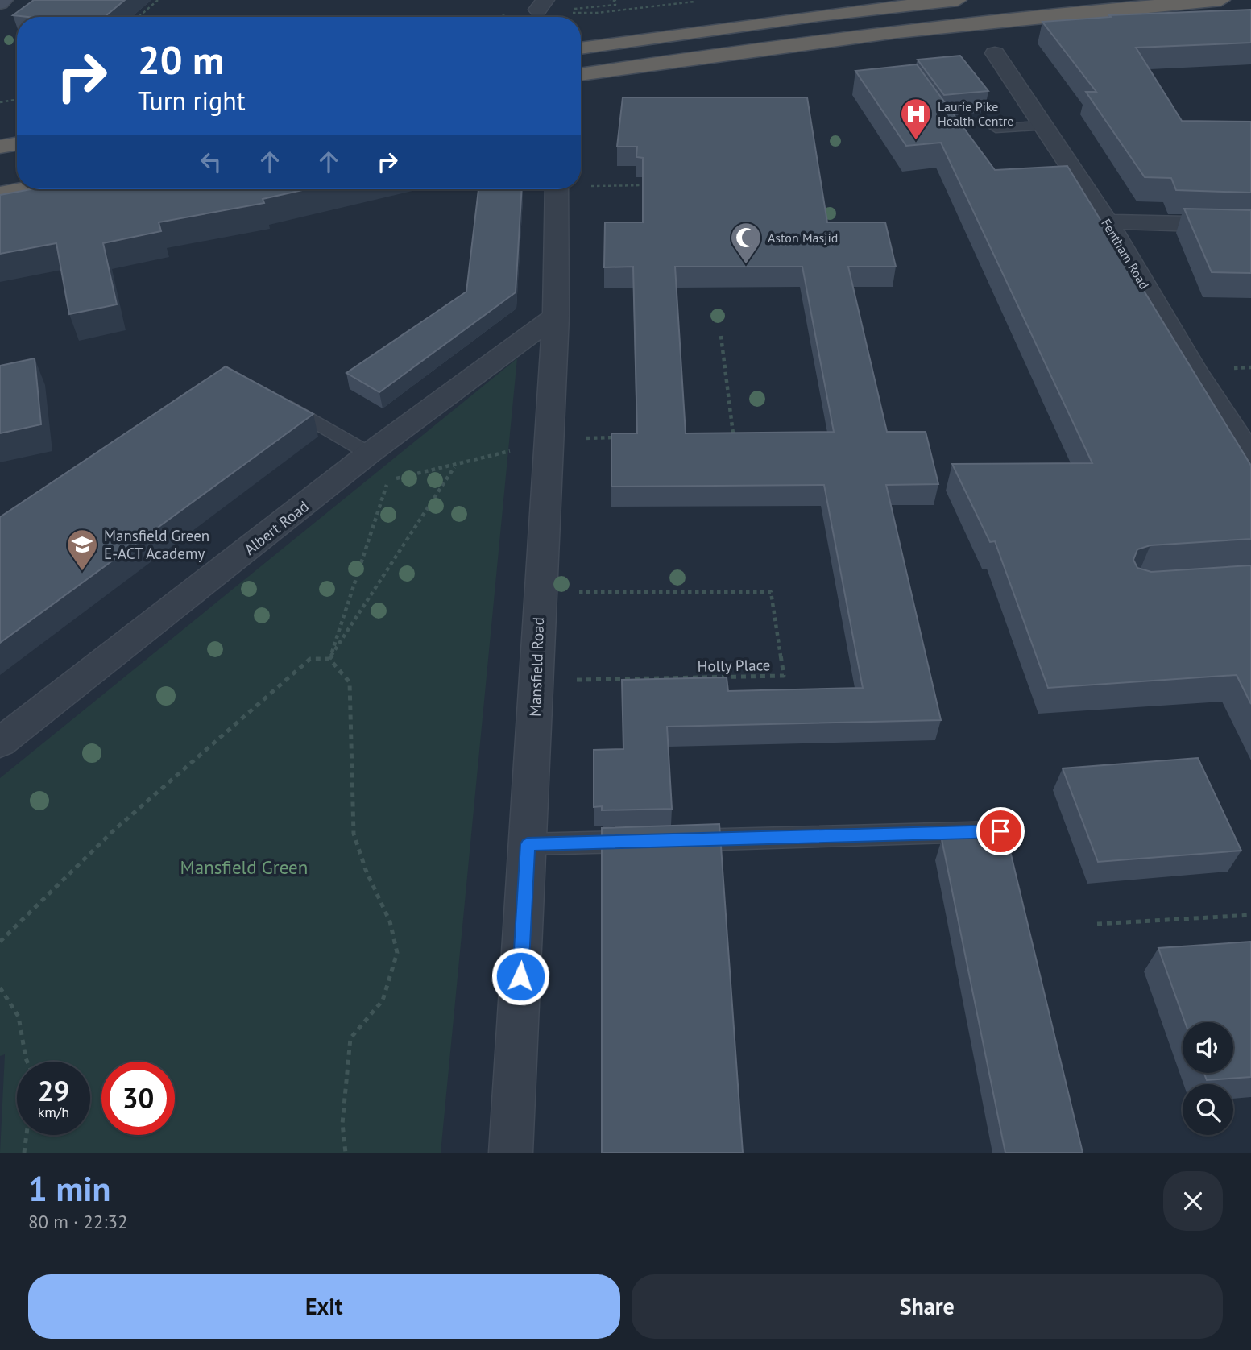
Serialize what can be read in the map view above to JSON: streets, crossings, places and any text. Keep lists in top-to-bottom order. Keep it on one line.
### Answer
{"streets":{"street":["Fentham Road","Albert Road","Mansfield Road"],"path":["Holly Place"]},"crossings":[["Albert Road","Mansfield Road"],["Holly Place","Mansfield Road"]],"parks":["Mansfield Green"],"places":{"hospital":["Laurie Pike Health Centre"],"mosque":["Aston Masjid"],"school or university":["Mansfield Green E-ACT Academy"]},"page":{"turn":["20 m","Turn right"],"speed":"29 km/h","limit":"30","heading":["1 min","80 m · 22:32"],"buttons":["Exit","Share"]}}
